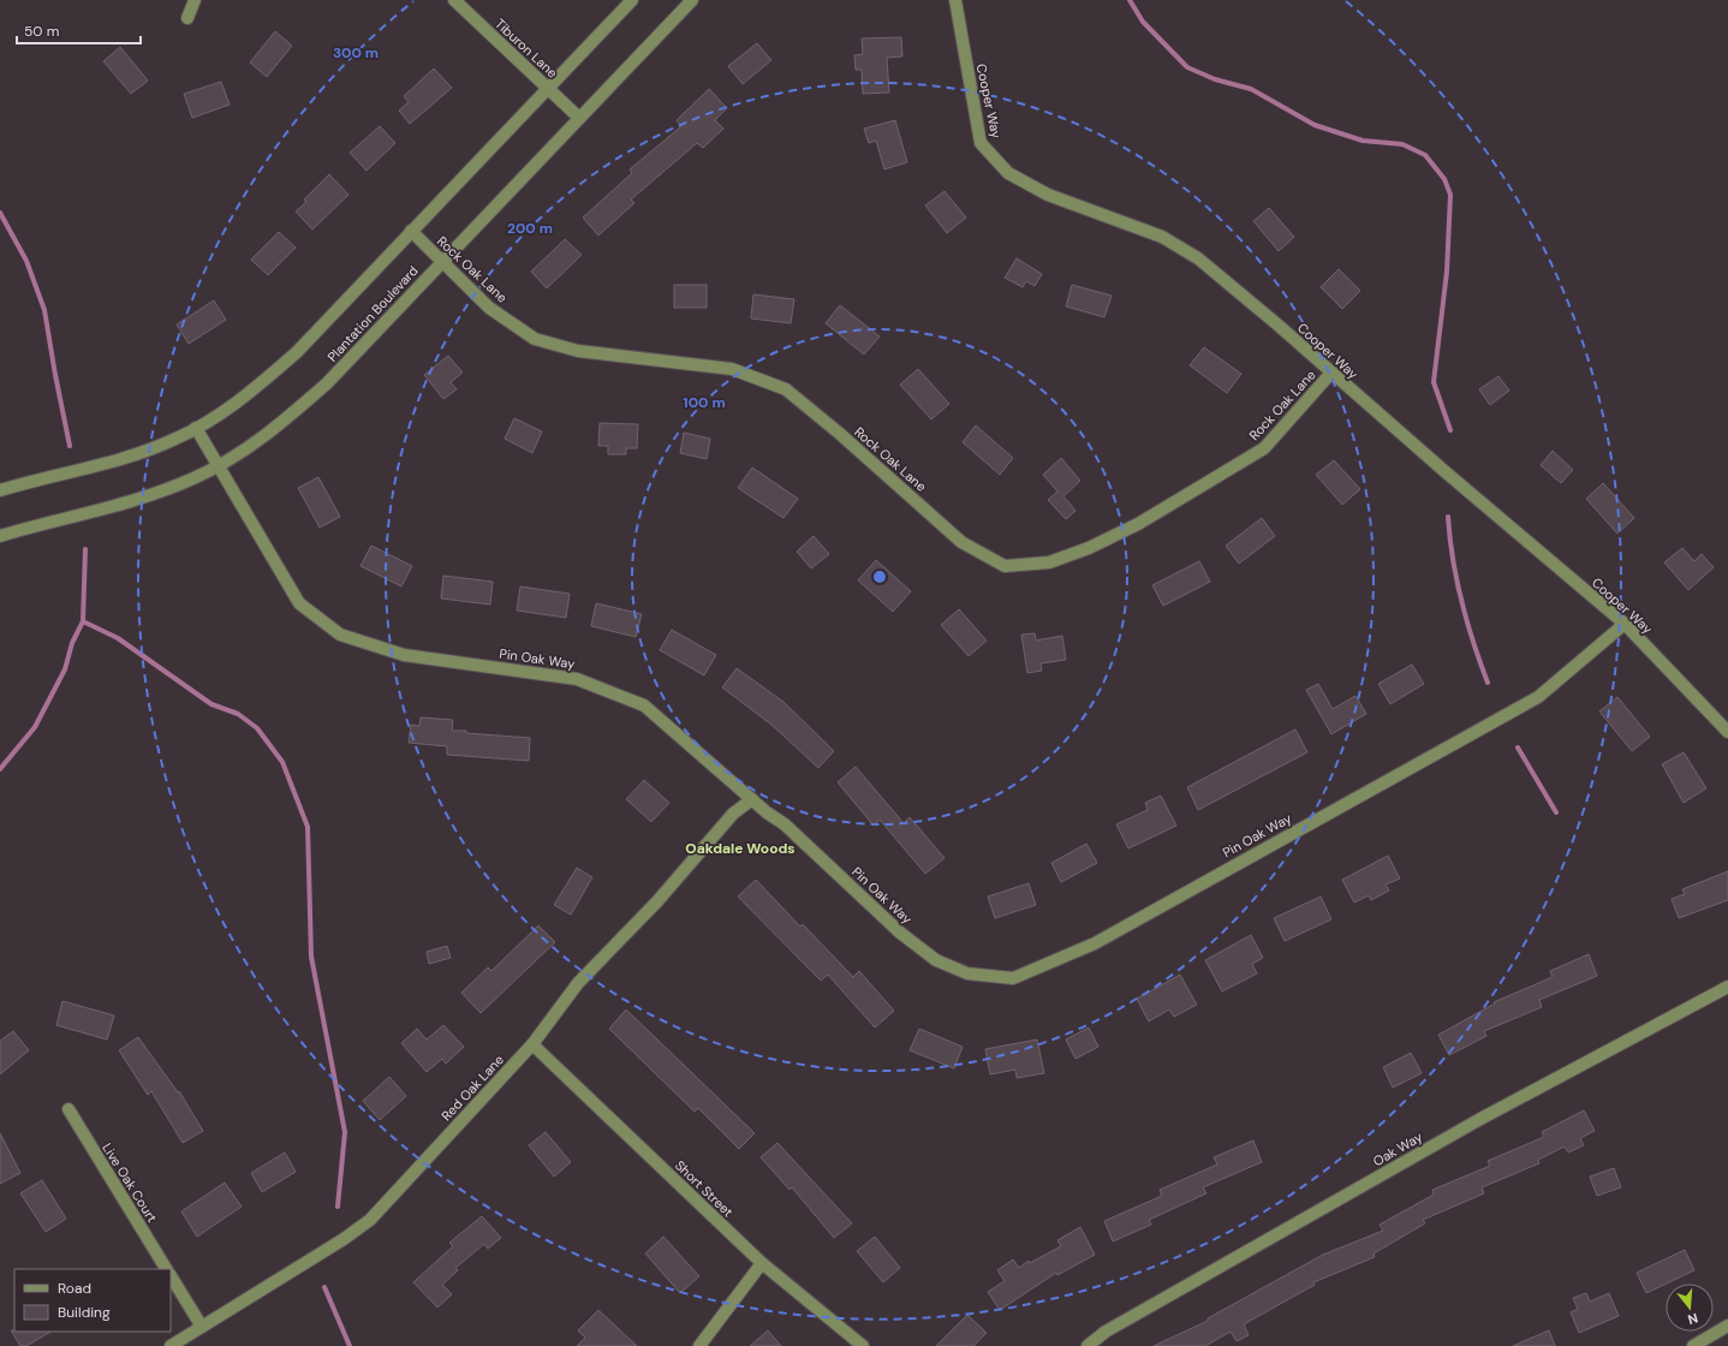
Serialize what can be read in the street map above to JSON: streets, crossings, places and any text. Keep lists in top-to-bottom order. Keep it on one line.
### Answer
{"streets":{"street":["Tiburon Lane","Cooper Way","Rock Oak Lane","Plantation Boulevard","Pin Oak Way","Red Oak Lane","Oak Way","Live Oak Court","Short Street"]},"crossings":[["Tiburon Lane","Plantation Boulevard"],["Cooper Way","Rock Oak Lane"],["Cooper Way","Pin Oak Way"],["Rock Oak Lane","Plantation Boulevard"],["Plantation Boulevard","Pin Oak Way"],["Pin Oak Way","Red Oak Lane"],["Red Oak Lane","Short Street"]],"districts":["Oakdale Woods"],"legend":["Road","Building"],"scale_bar":"50 m","north":"bottom","rings":["300 m","200 m","100 m"]}
